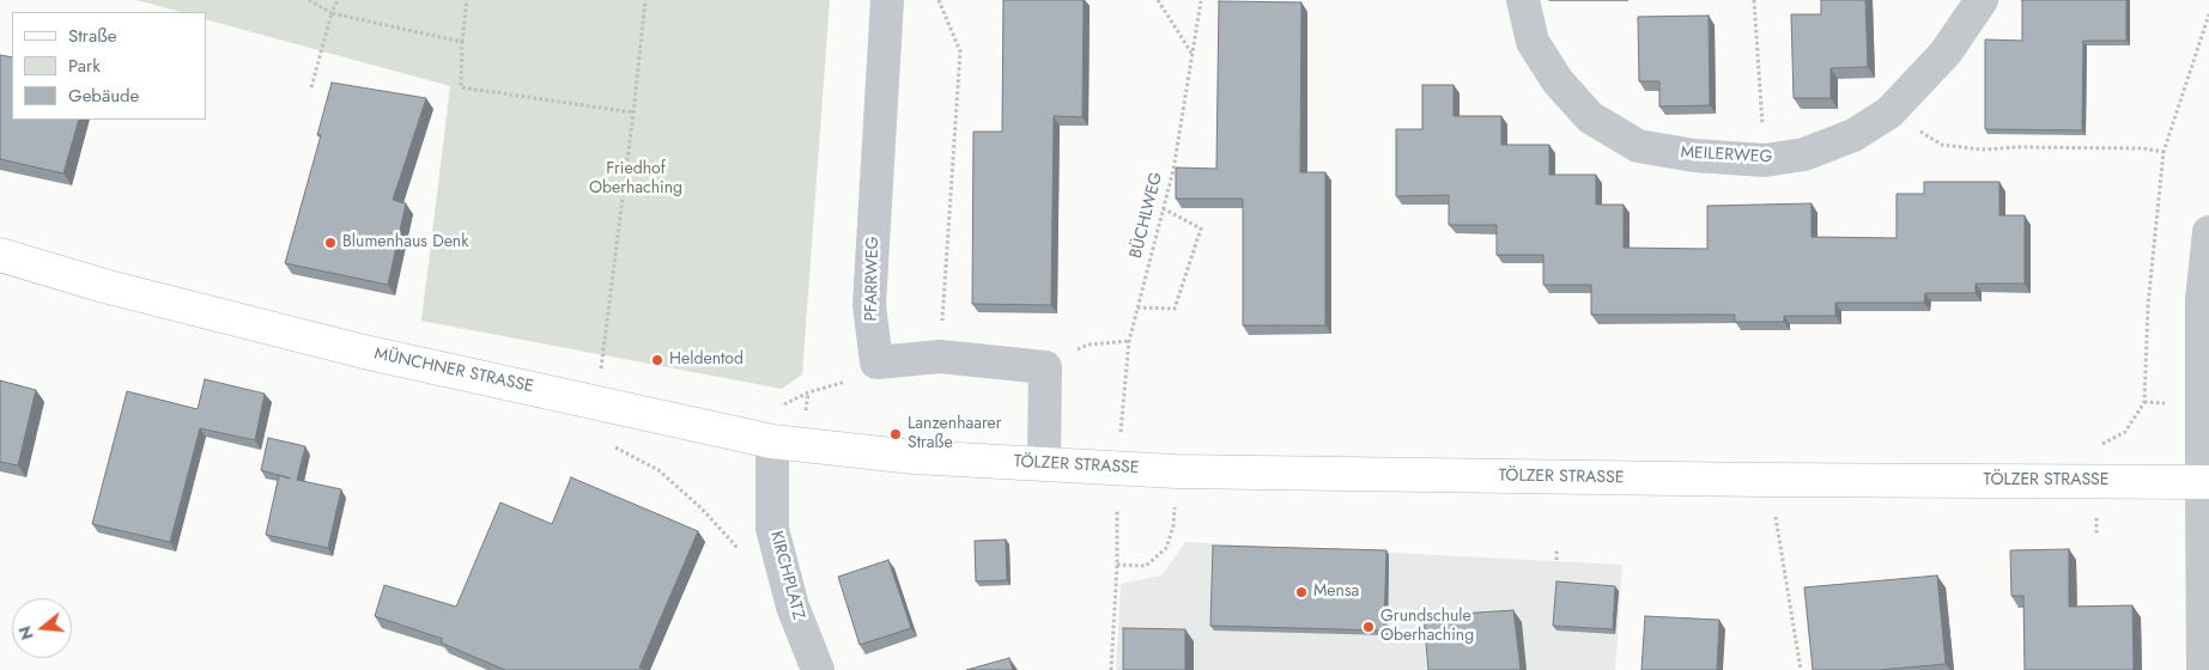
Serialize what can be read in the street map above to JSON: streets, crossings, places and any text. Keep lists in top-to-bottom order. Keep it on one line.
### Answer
{"streets":{"main road":["MÜNCHNER STRASSE","TÖLZER STRASSE"],"street":["MEILERWEG","PFARRWEG","KIRCHPLATZ"],"path":["BÜCHLWEG"]},"crossings":[["MÜNCHNER STRASSE","TÖLZER STRASSE"],["MÜNCHNER STRASSE","KIRCHPLATZ"]],"parks":["Friedhof Oberhaching"],"places":["Blumenhaus Denk","Heldentod","Lanzenhaarer Straße","Mensa","Grundschule Oberhaching"],"legend":["Straße","Park","Gebäude"],"north":"left"}
